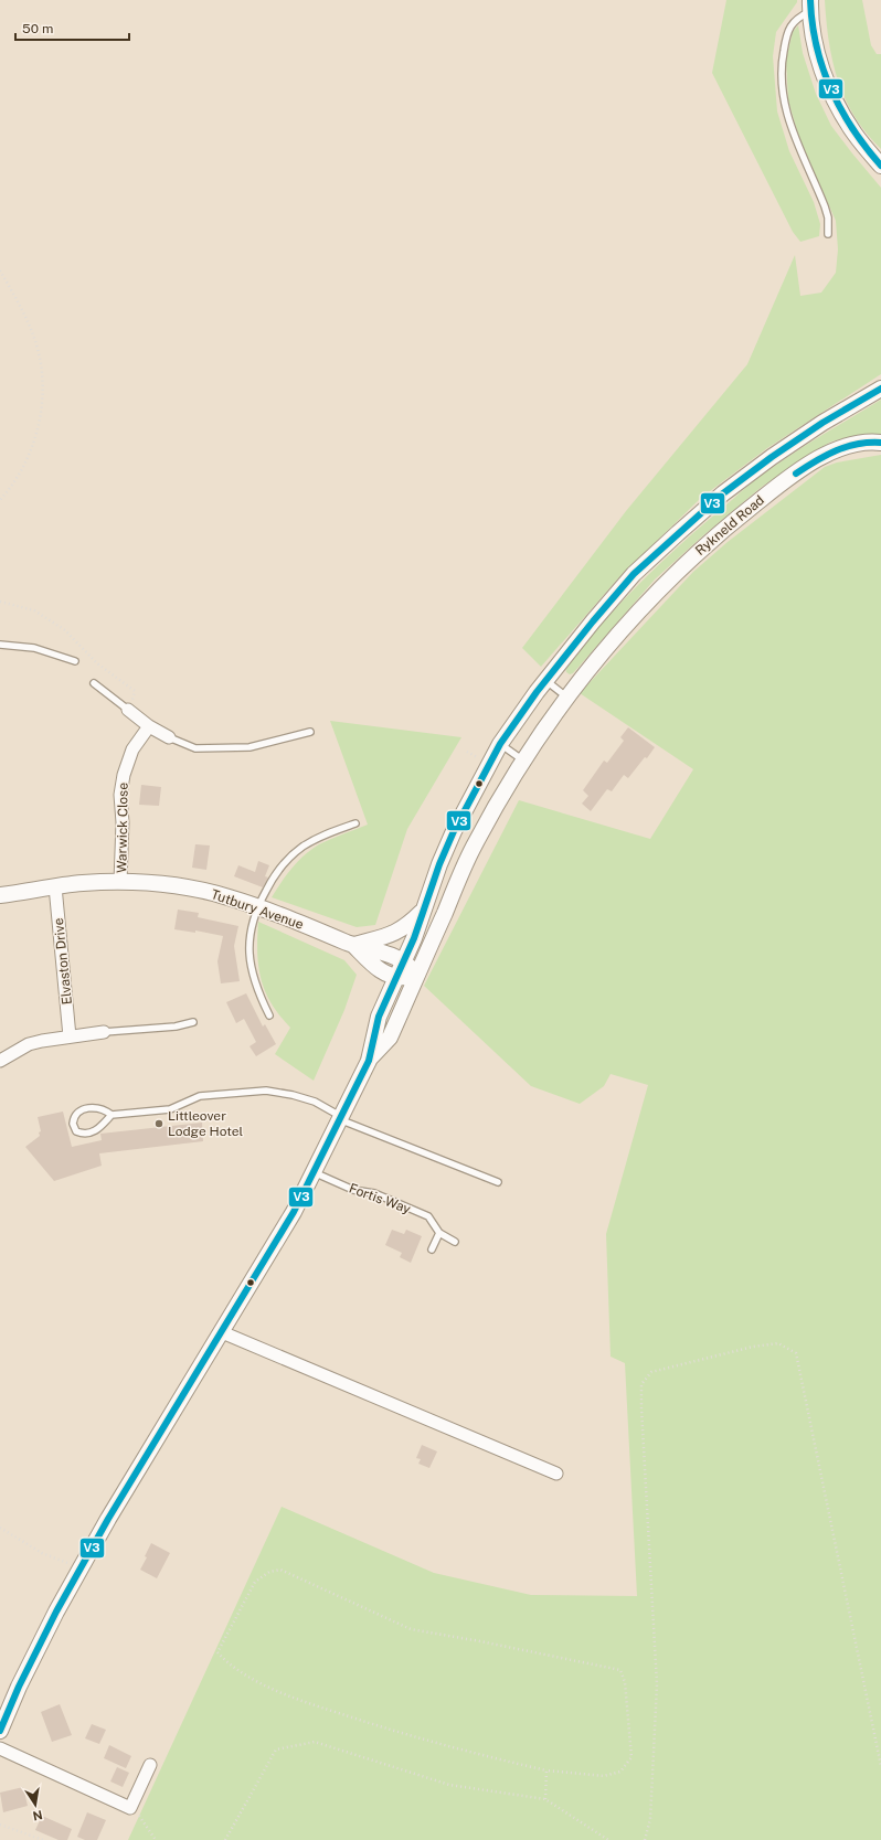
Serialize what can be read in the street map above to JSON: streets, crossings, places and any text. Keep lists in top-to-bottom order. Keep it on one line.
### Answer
{"streets":{"street":["Rykneld Road","Warwick Close","Tutbury Avenue","Elvaston Drive"],"lane":["Fortis Way"]},"crossings":[["Rykneld Road","Tutbury Avenue"],["Rykneld Road","Fortis Way"],["Warwick Close","Tutbury Avenue"],["Tutbury Avenue","Elvaston Drive"]],"places":["Littleover Lodge Hotel"],"lines":["transit line V3"],"scale_bar":"50 m","north":"bottom"}
